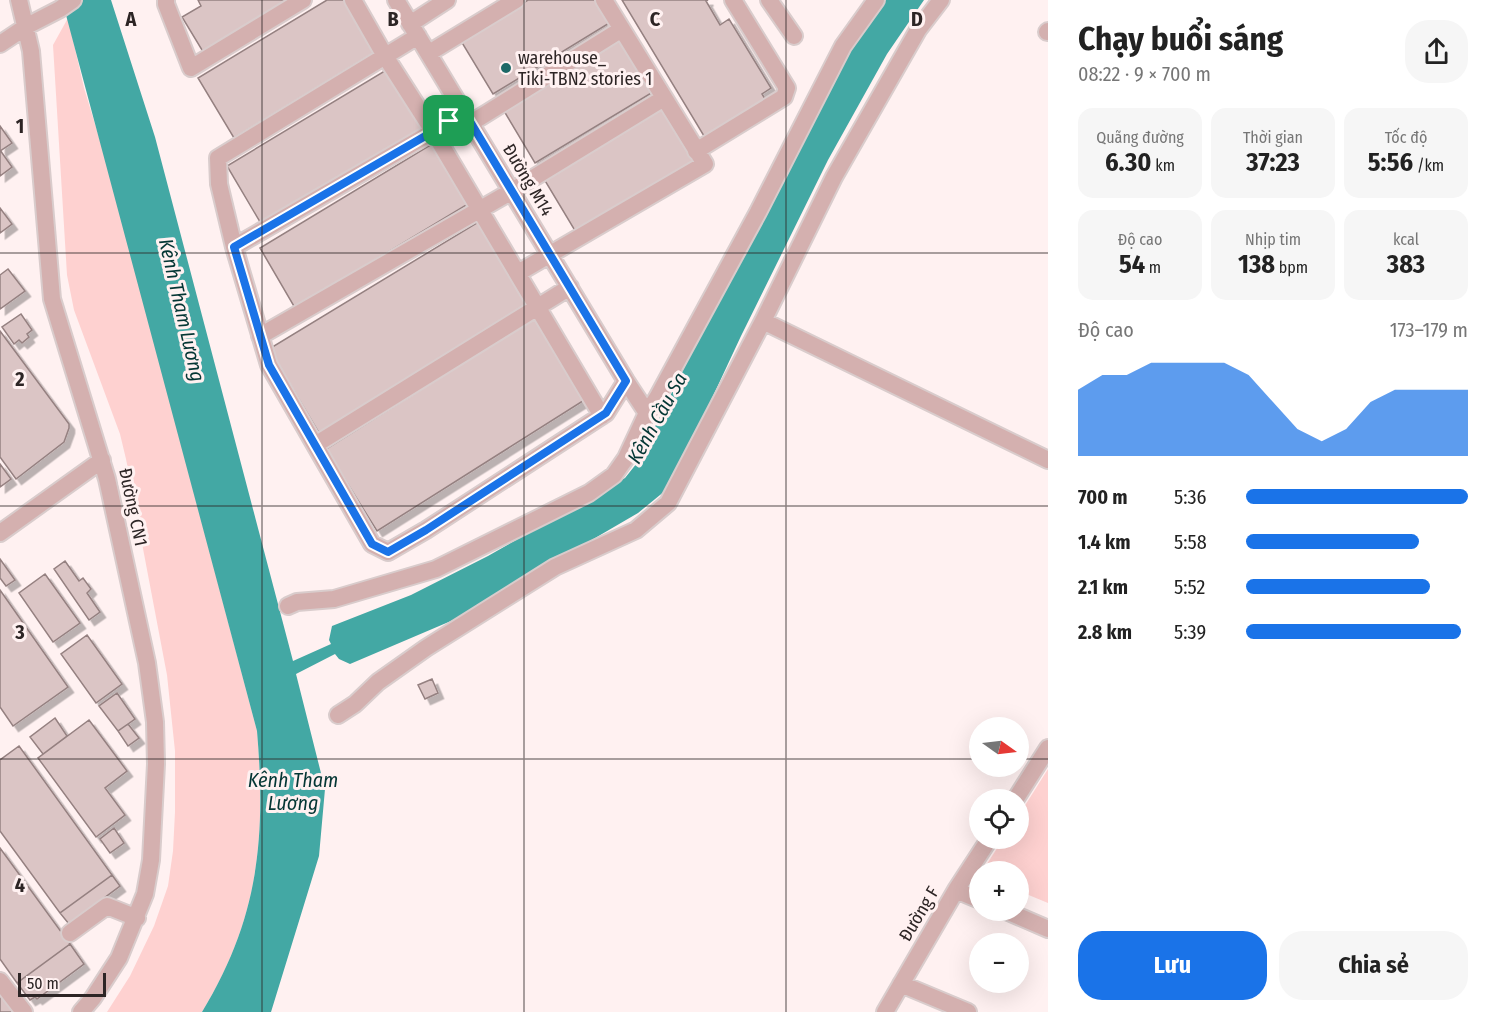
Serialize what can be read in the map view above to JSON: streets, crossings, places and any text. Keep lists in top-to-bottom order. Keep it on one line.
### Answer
{"streets":{"street":["Đường M14","Đường CN1","Đường F"]},"water":["Kênh Tham Lương","Kênh Cầu Sa"],"places":["warehouse_ Tiki-TBN2 stories 1"],"scale_bar":"50 m","north":"right","page":{"heading":["Chạy buổi sáng","08:22 · 9 × 700 m"],"stats":[["Quãng đường","6.30 km"],["Thời gian","37:23"],["Tốc độ","5:56 /km"],["Độ cao","54 m"],["Nhịp tim","138 bpm"],["kcal","383"]],"chart":["Độ cao","173–179 m"],"list":[{"name":"700 m","note":"5:36"},{"name":"1.4 km","note":"5:58"},{"name":"2.1 km","note":"5:52"},{"name":"2.8 km","note":"5:39"}],"map_buttons":["+","−"],"buttons":["Lưu","Chia sẻ"],"scale":"50 m"},"grid":{"columns":["A","B","C","D"],"rows":["1","2","3","4"]}}
